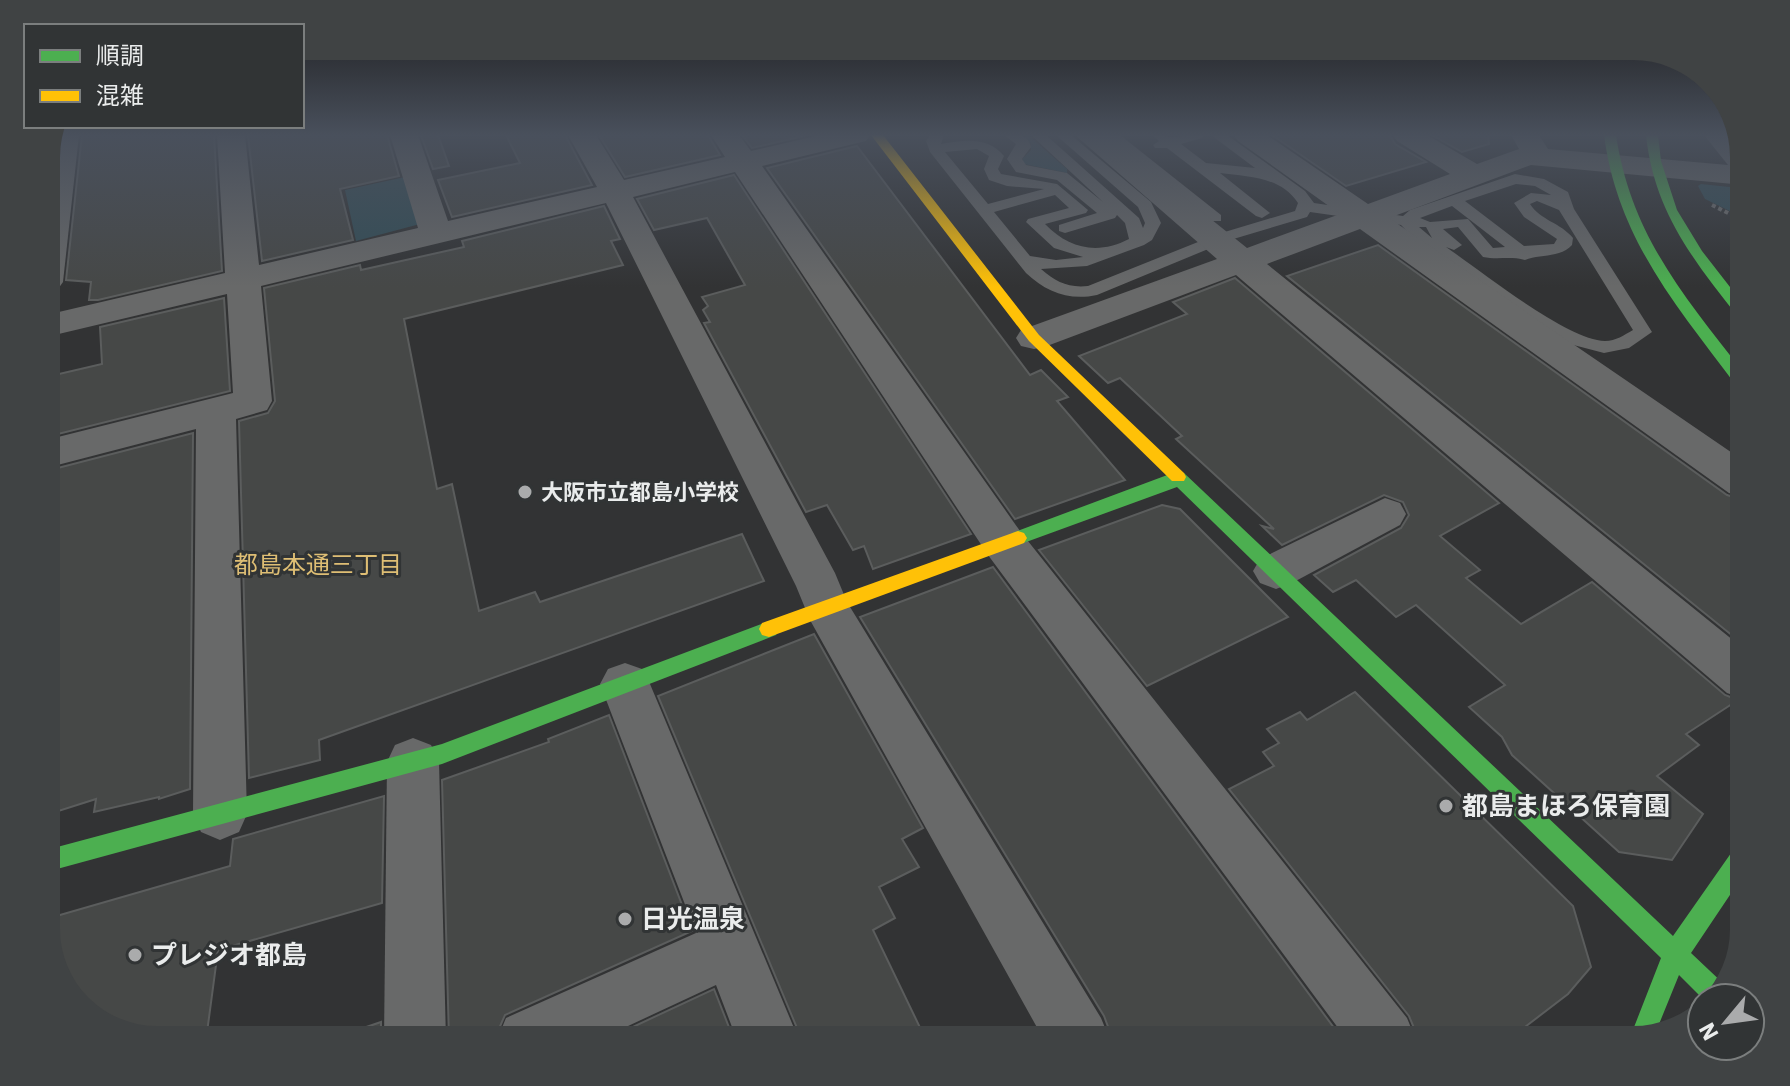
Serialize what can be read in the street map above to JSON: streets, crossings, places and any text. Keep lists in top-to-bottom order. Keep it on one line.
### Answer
{"districts":["都島本通三丁目"],"places":["大阪市立都島小学校","都島まほろ保育園","日光温泉","プレジオ都島"],"legend":["順調","混雑"],"north":"bottom left"}
